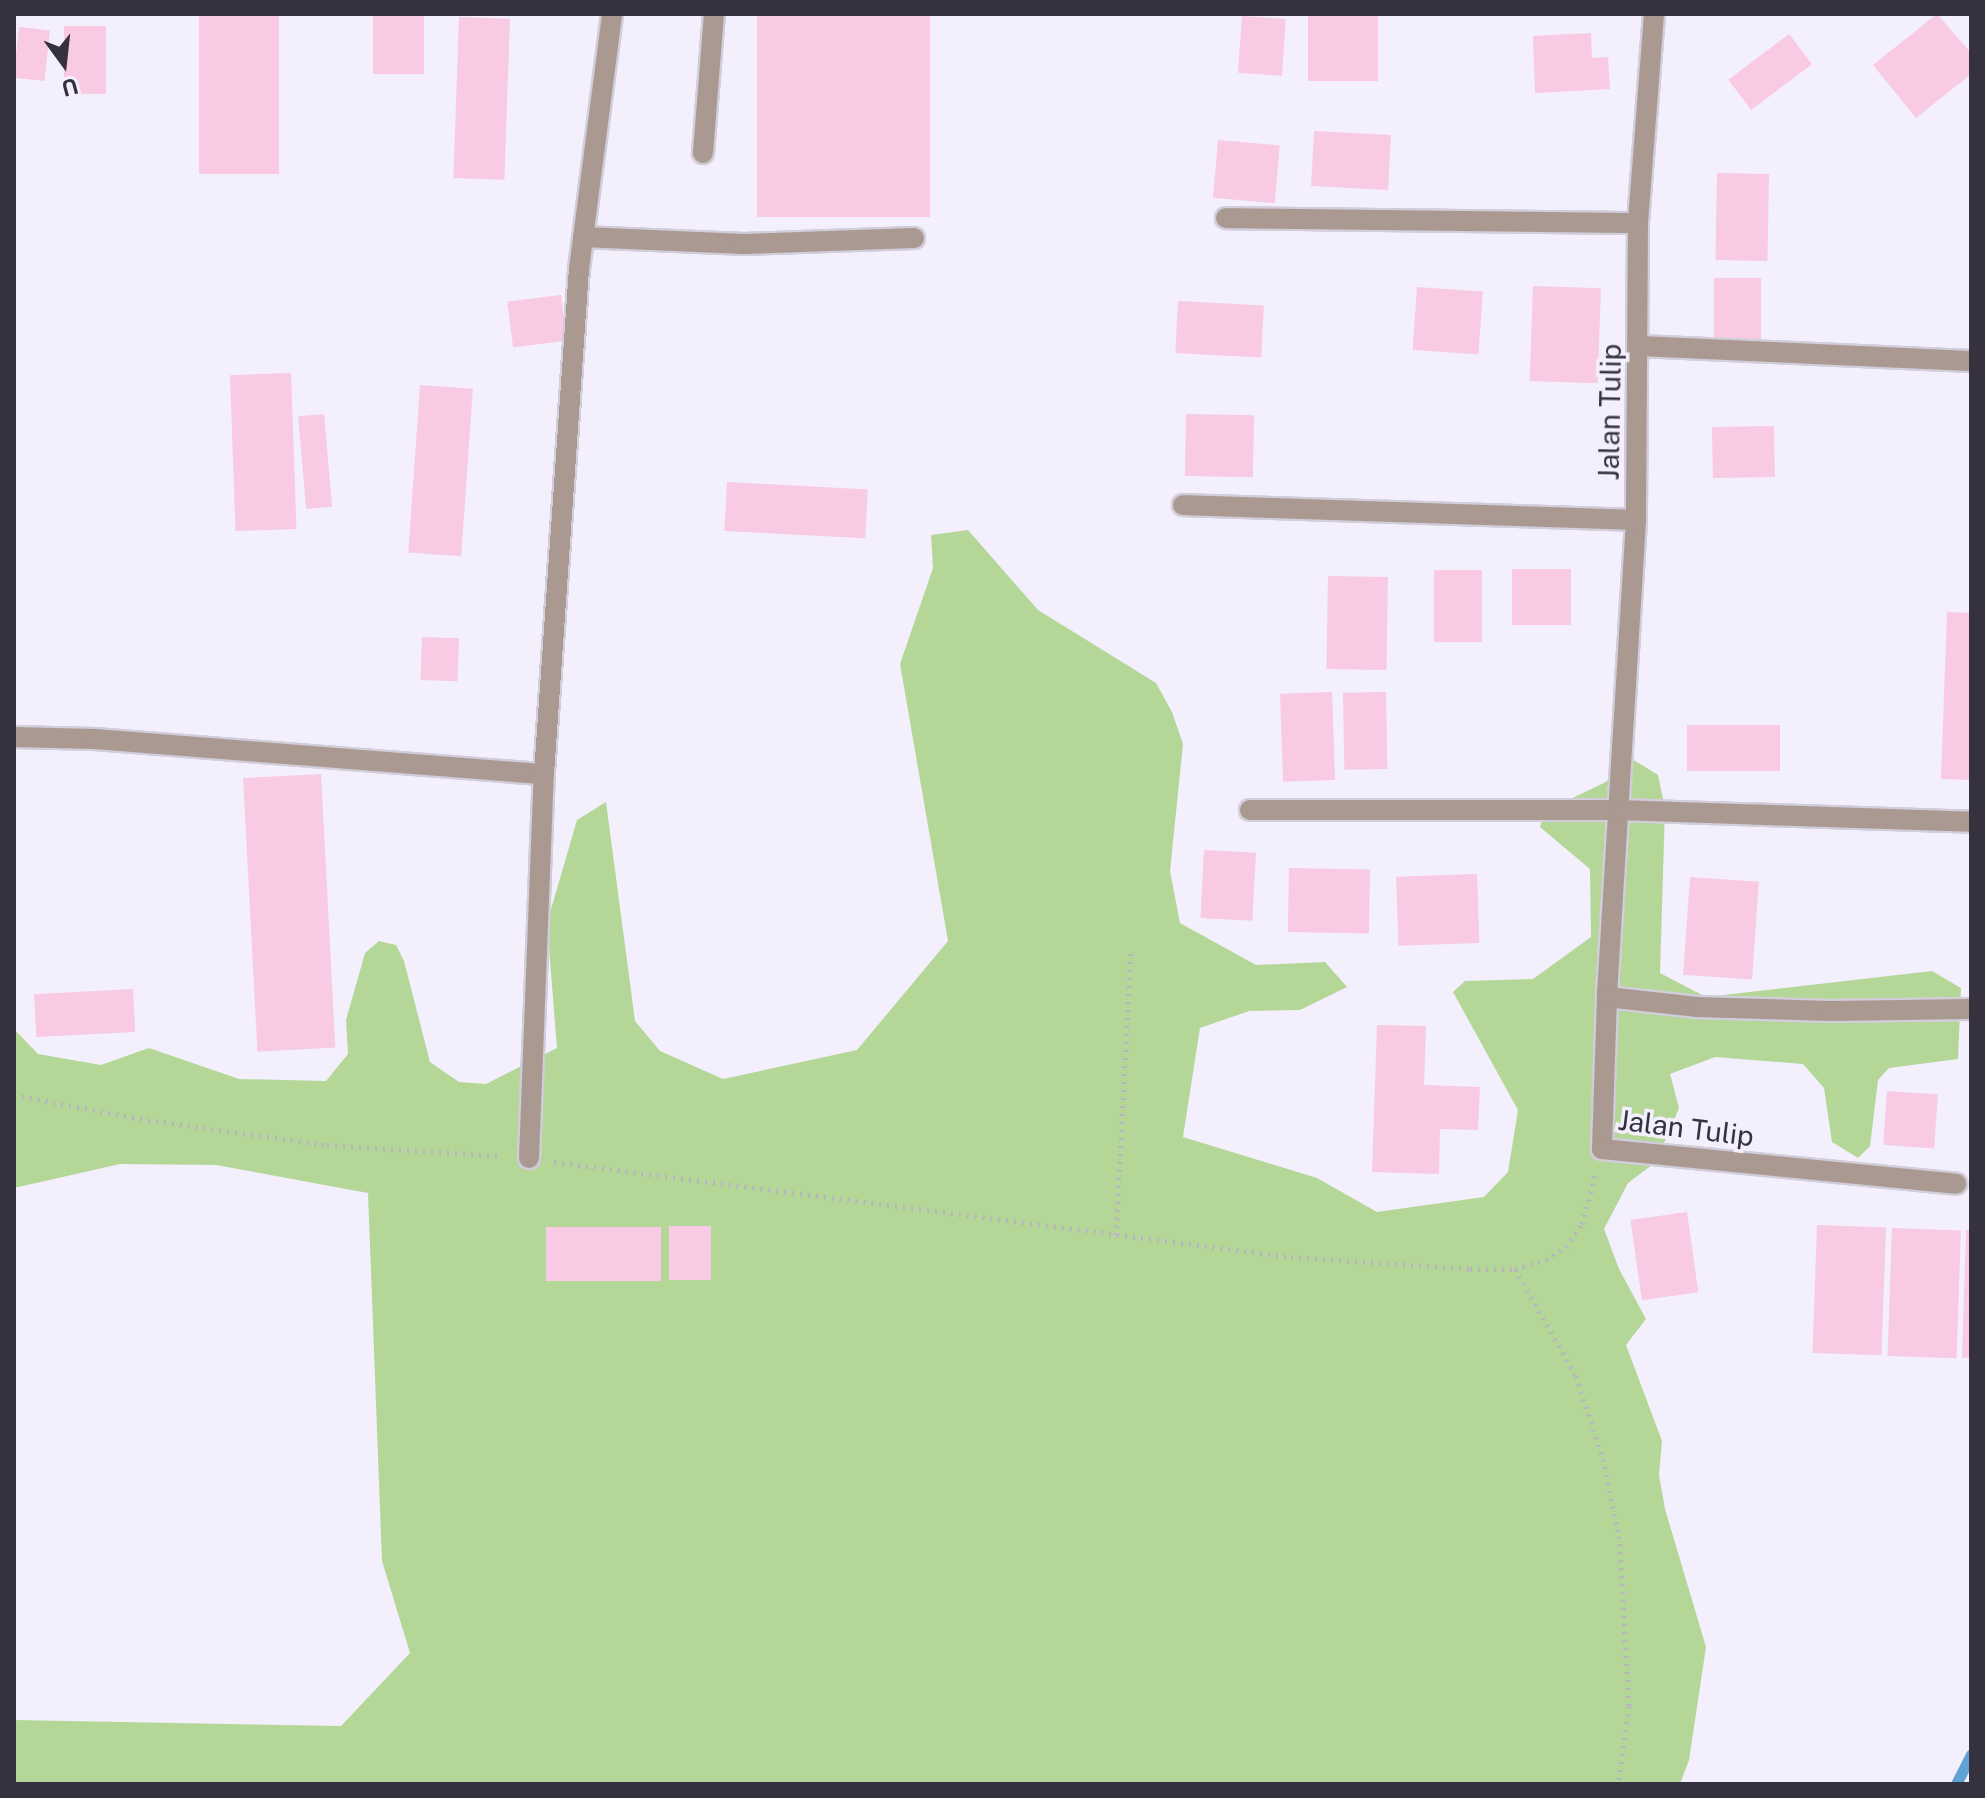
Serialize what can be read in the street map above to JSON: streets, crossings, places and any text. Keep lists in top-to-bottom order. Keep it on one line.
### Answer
{"streets":{"street":["Jalan Tulip"]},"north":"bottom"}
